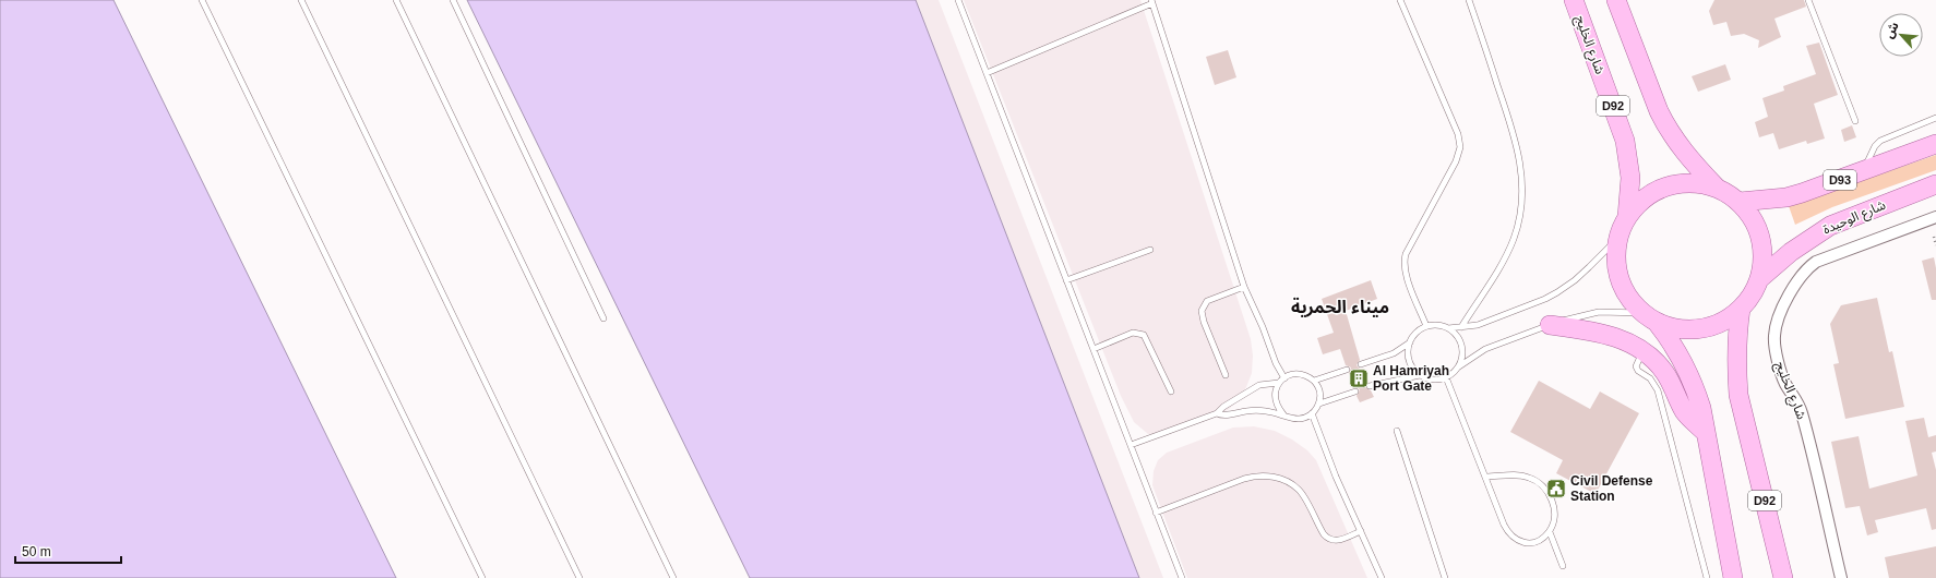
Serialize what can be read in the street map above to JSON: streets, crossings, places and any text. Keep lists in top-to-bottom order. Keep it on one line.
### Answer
{"streets":{"main road":["شارع الخليج","D92","D93","شارع الوحيدة"]},"crossings":[["شارع الخليج","D92"],["شارع الخليج","D93"],["شارع الخليج","شارع الوحيدة"],["D92","D93"],["D92","شارع الوحيدة"],["D93","شارع الوحيدة"]],"districts":["ميناء الحمرية"],"places":{"building":["Al Hamriyah Port Gate"],"public building":["Civil Defense Station"]},"scale_bar":"50 m","north":"top left"}
